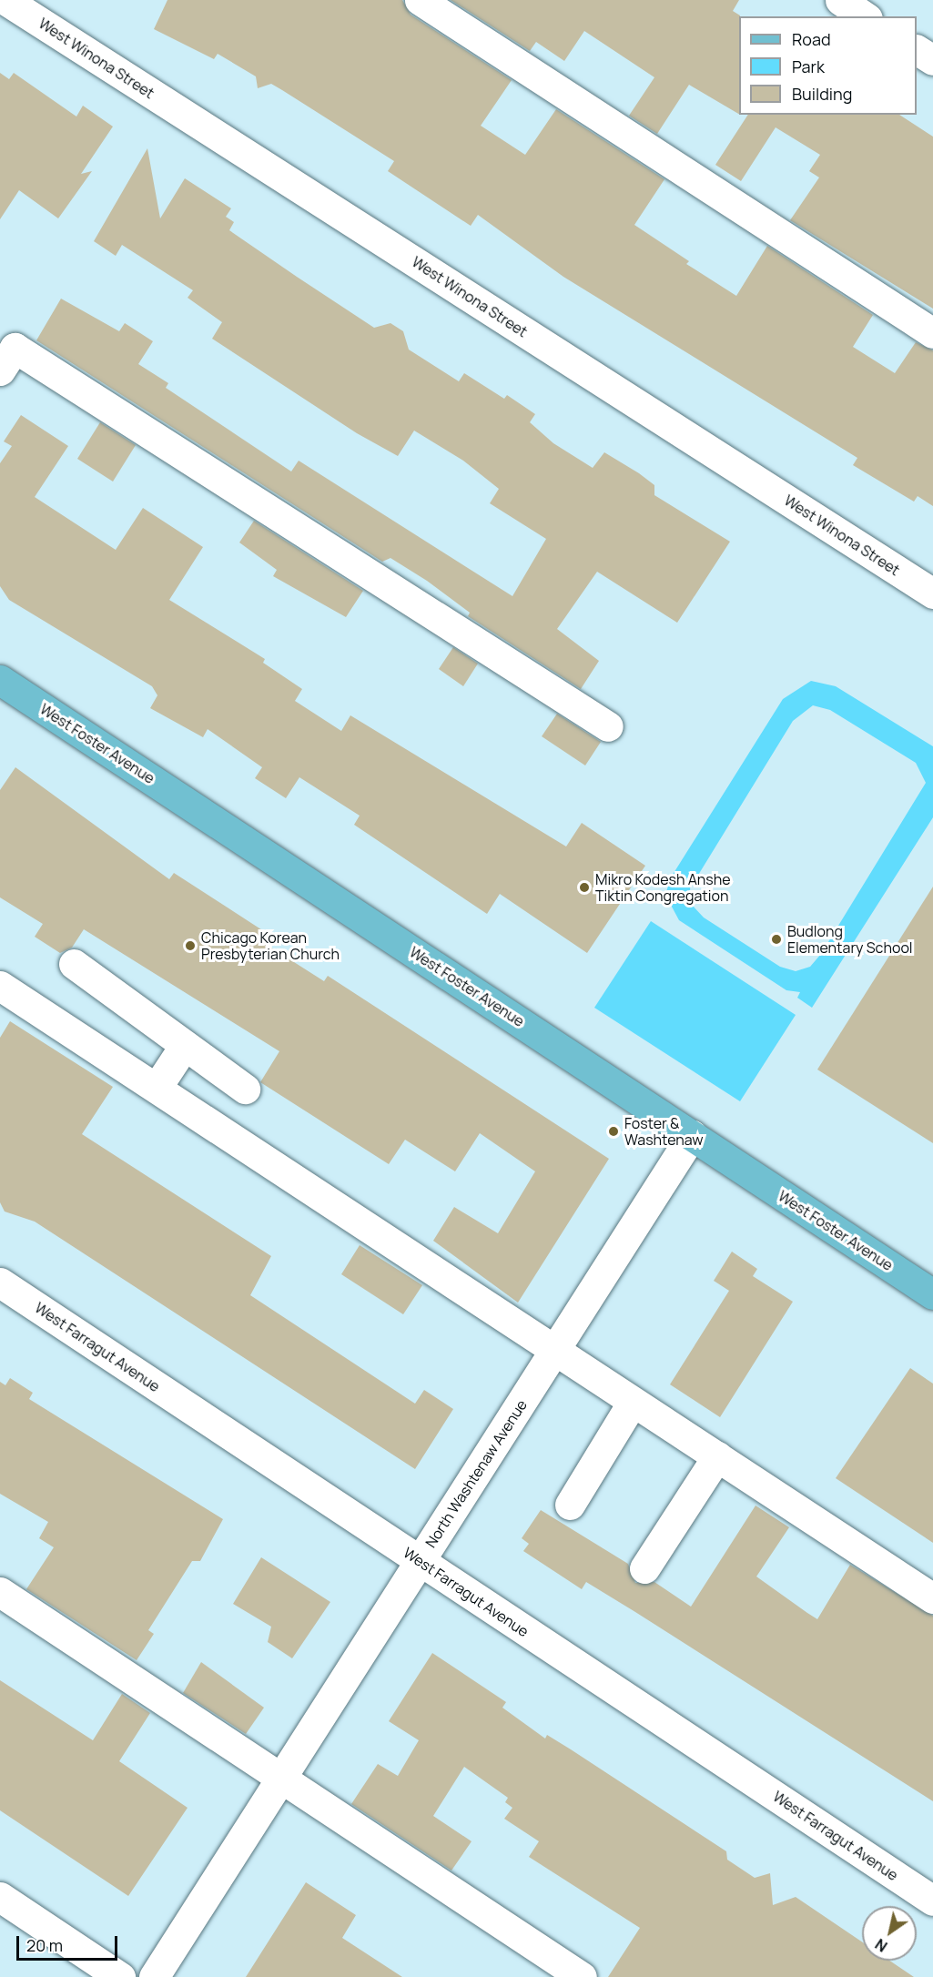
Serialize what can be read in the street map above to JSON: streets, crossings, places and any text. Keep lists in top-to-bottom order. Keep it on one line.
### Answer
{"streets":{"main road":["West Foster Avenue"],"street":["West Winona Street","West Farragut Avenue","North Washtenaw Avenue"]},"crossings":[["West Foster Avenue","North Washtenaw Avenue"],["West Farragut Avenue","North Washtenaw Avenue"]],"places":["Mikro Kodesh Anshe Tiktin Congregation","Budlong Elementary School","Chicago Korean Presbyterian Church","Foster & Washtenaw"],"legend":["Road","Park","Building"],"scale_bar":"20 m","north":"bottom left"}
